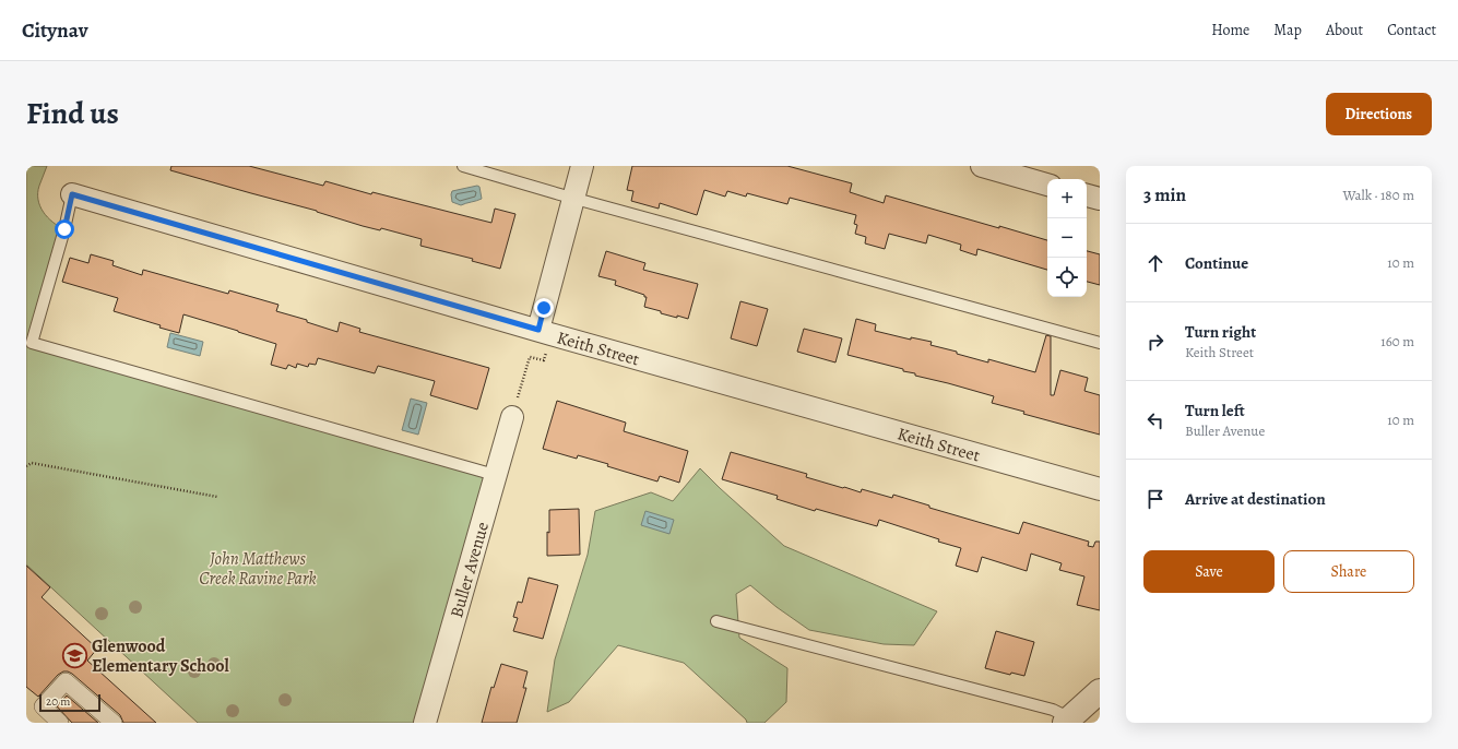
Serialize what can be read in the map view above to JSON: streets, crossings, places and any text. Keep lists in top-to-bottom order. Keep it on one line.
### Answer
{"streets":{"street":["Keith Street","Buller Avenue"]},"parks":["John Matthews Creek Ravine Park"],"places":{"school or university":["Glenwood Elementary School"]},"scale_bar":"20 m","page":{"header":"Citynav","nav":["Home","Map","About","Contact"],"title":"Find us","buttons":["Directions",["Save","Share"]],"heading":["3 min","Walk · 180 m"],"map_buttons":["+","−"],"list":[["Continue","10 m"],["Turn right","Keith Street","160 m"],["Turn left","Buller Avenue","10 m"],"Arrive at destination"],"scale":"20 m"}}
